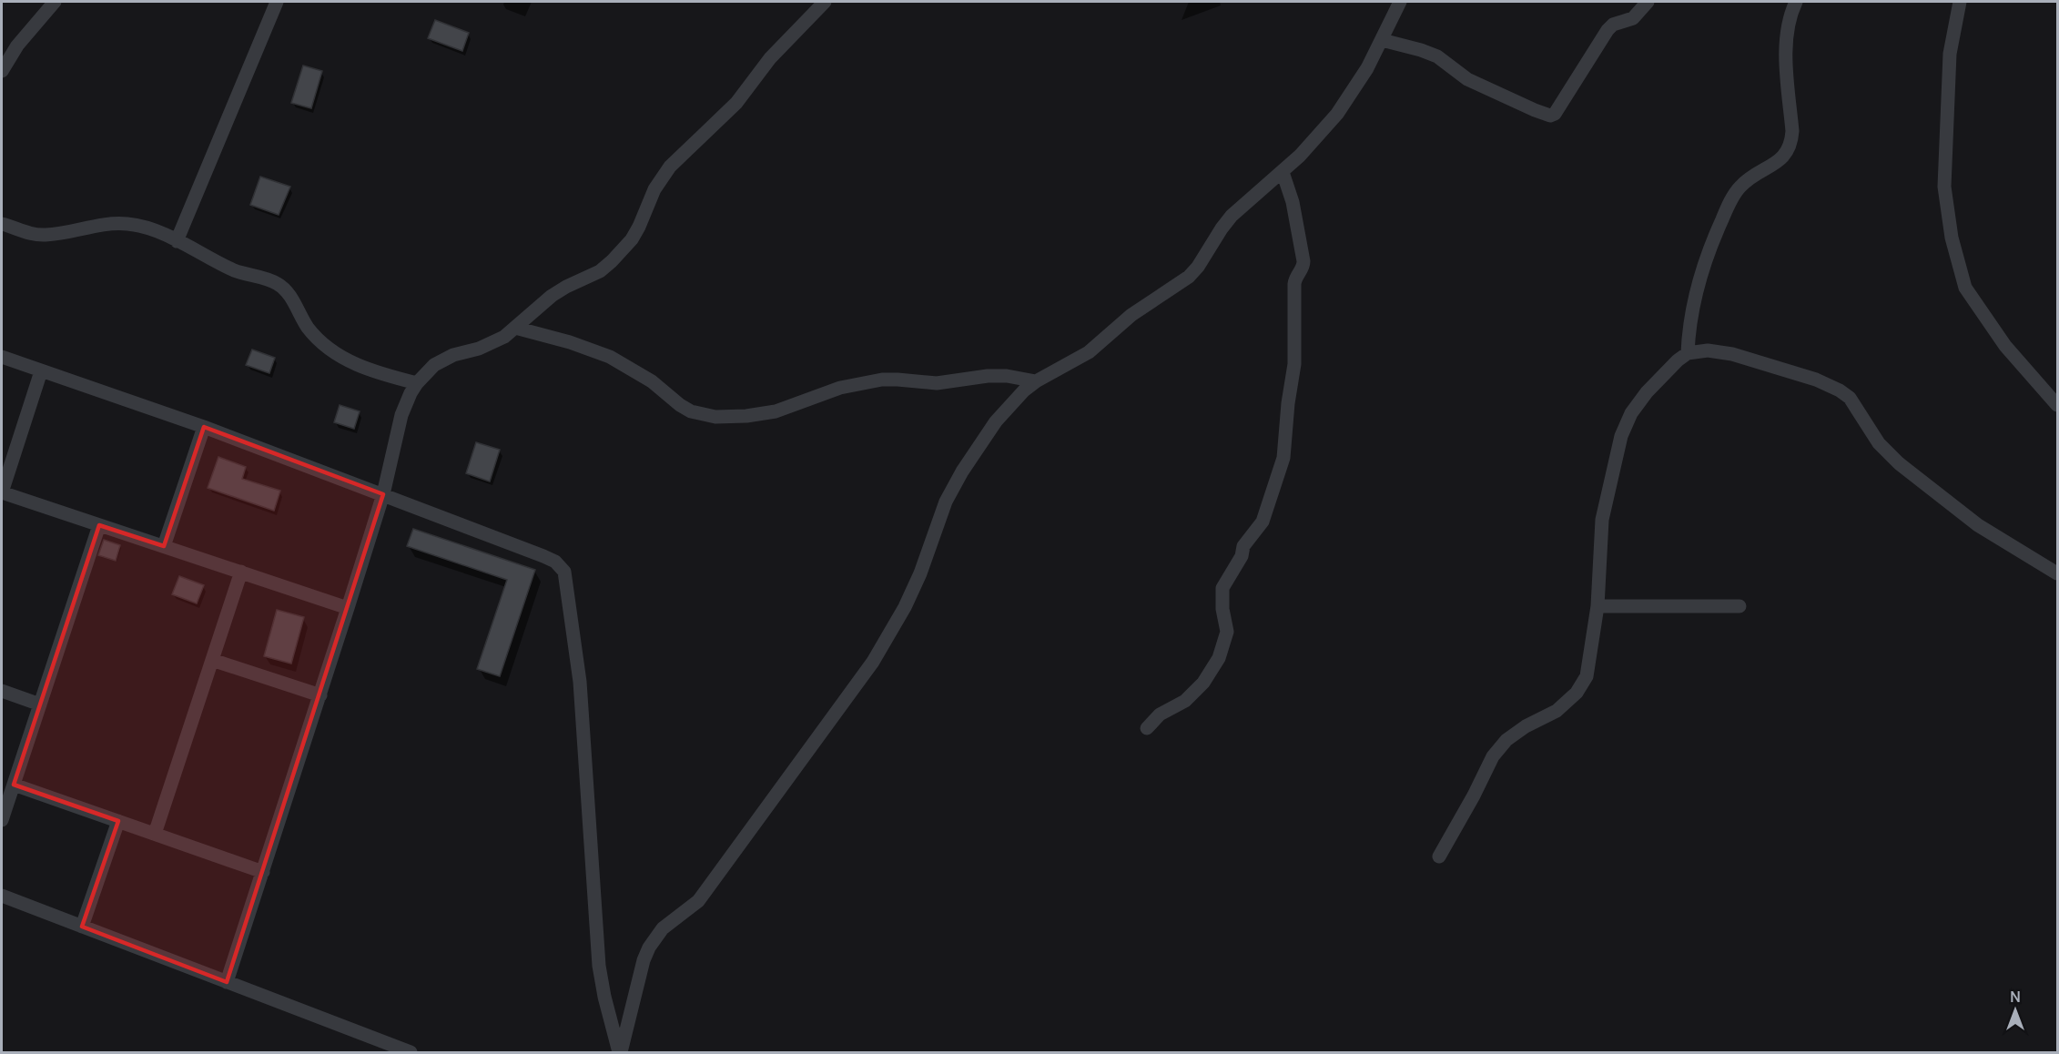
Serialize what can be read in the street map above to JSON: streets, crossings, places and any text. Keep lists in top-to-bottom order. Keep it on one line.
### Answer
{"north":"top"}
